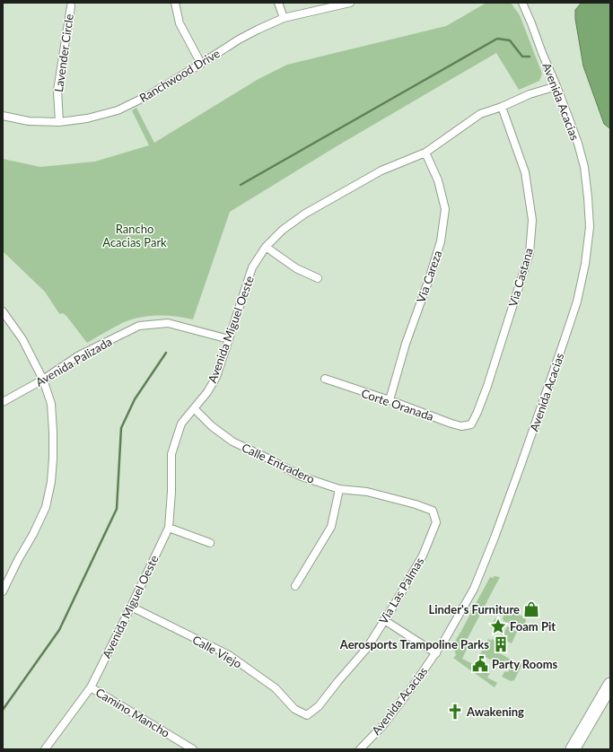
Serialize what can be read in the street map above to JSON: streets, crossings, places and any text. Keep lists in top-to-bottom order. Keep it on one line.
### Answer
{"streets":{"street":["Lavender Circle","Ranchwood Drive","Avenida Acacias","Via Careza","Via Castana","Avenida Miguel Oeste","Avenida Palizada","Corte Oranada","Calle Entradero","Via Las Palmas","Calle Viejo","Camino Mancho"]},"crossings":[["Lavender Circle","Ranchwood Drive"],["Avenida Acacias","Avenida Miguel Oeste"],["Via Careza","Avenida Miguel Oeste"],["Via Careza","Corte Oranada"],["Via Castana","Avenida Miguel Oeste"],["Via Castana","Corte Oranada"],["Avenida Miguel Oeste","Avenida Palizada"],["Avenida Miguel Oeste","Calle Entradero"],["Avenida Miguel Oeste","Calle Viejo"],["Avenida Miguel Oeste","Camino Mancho"],["Calle Entradero","Via Las Palmas"],["Via Las Palmas","Calle Viejo"]],"parks":["Rancho Acacias Park"],"places":{"shop":["Linder's Furniture"],"place":["Foam Pit"],"building":["Aerosports Trampoline Parks"],"public building":["Party Rooms"],"church":["Awakening"]}}
